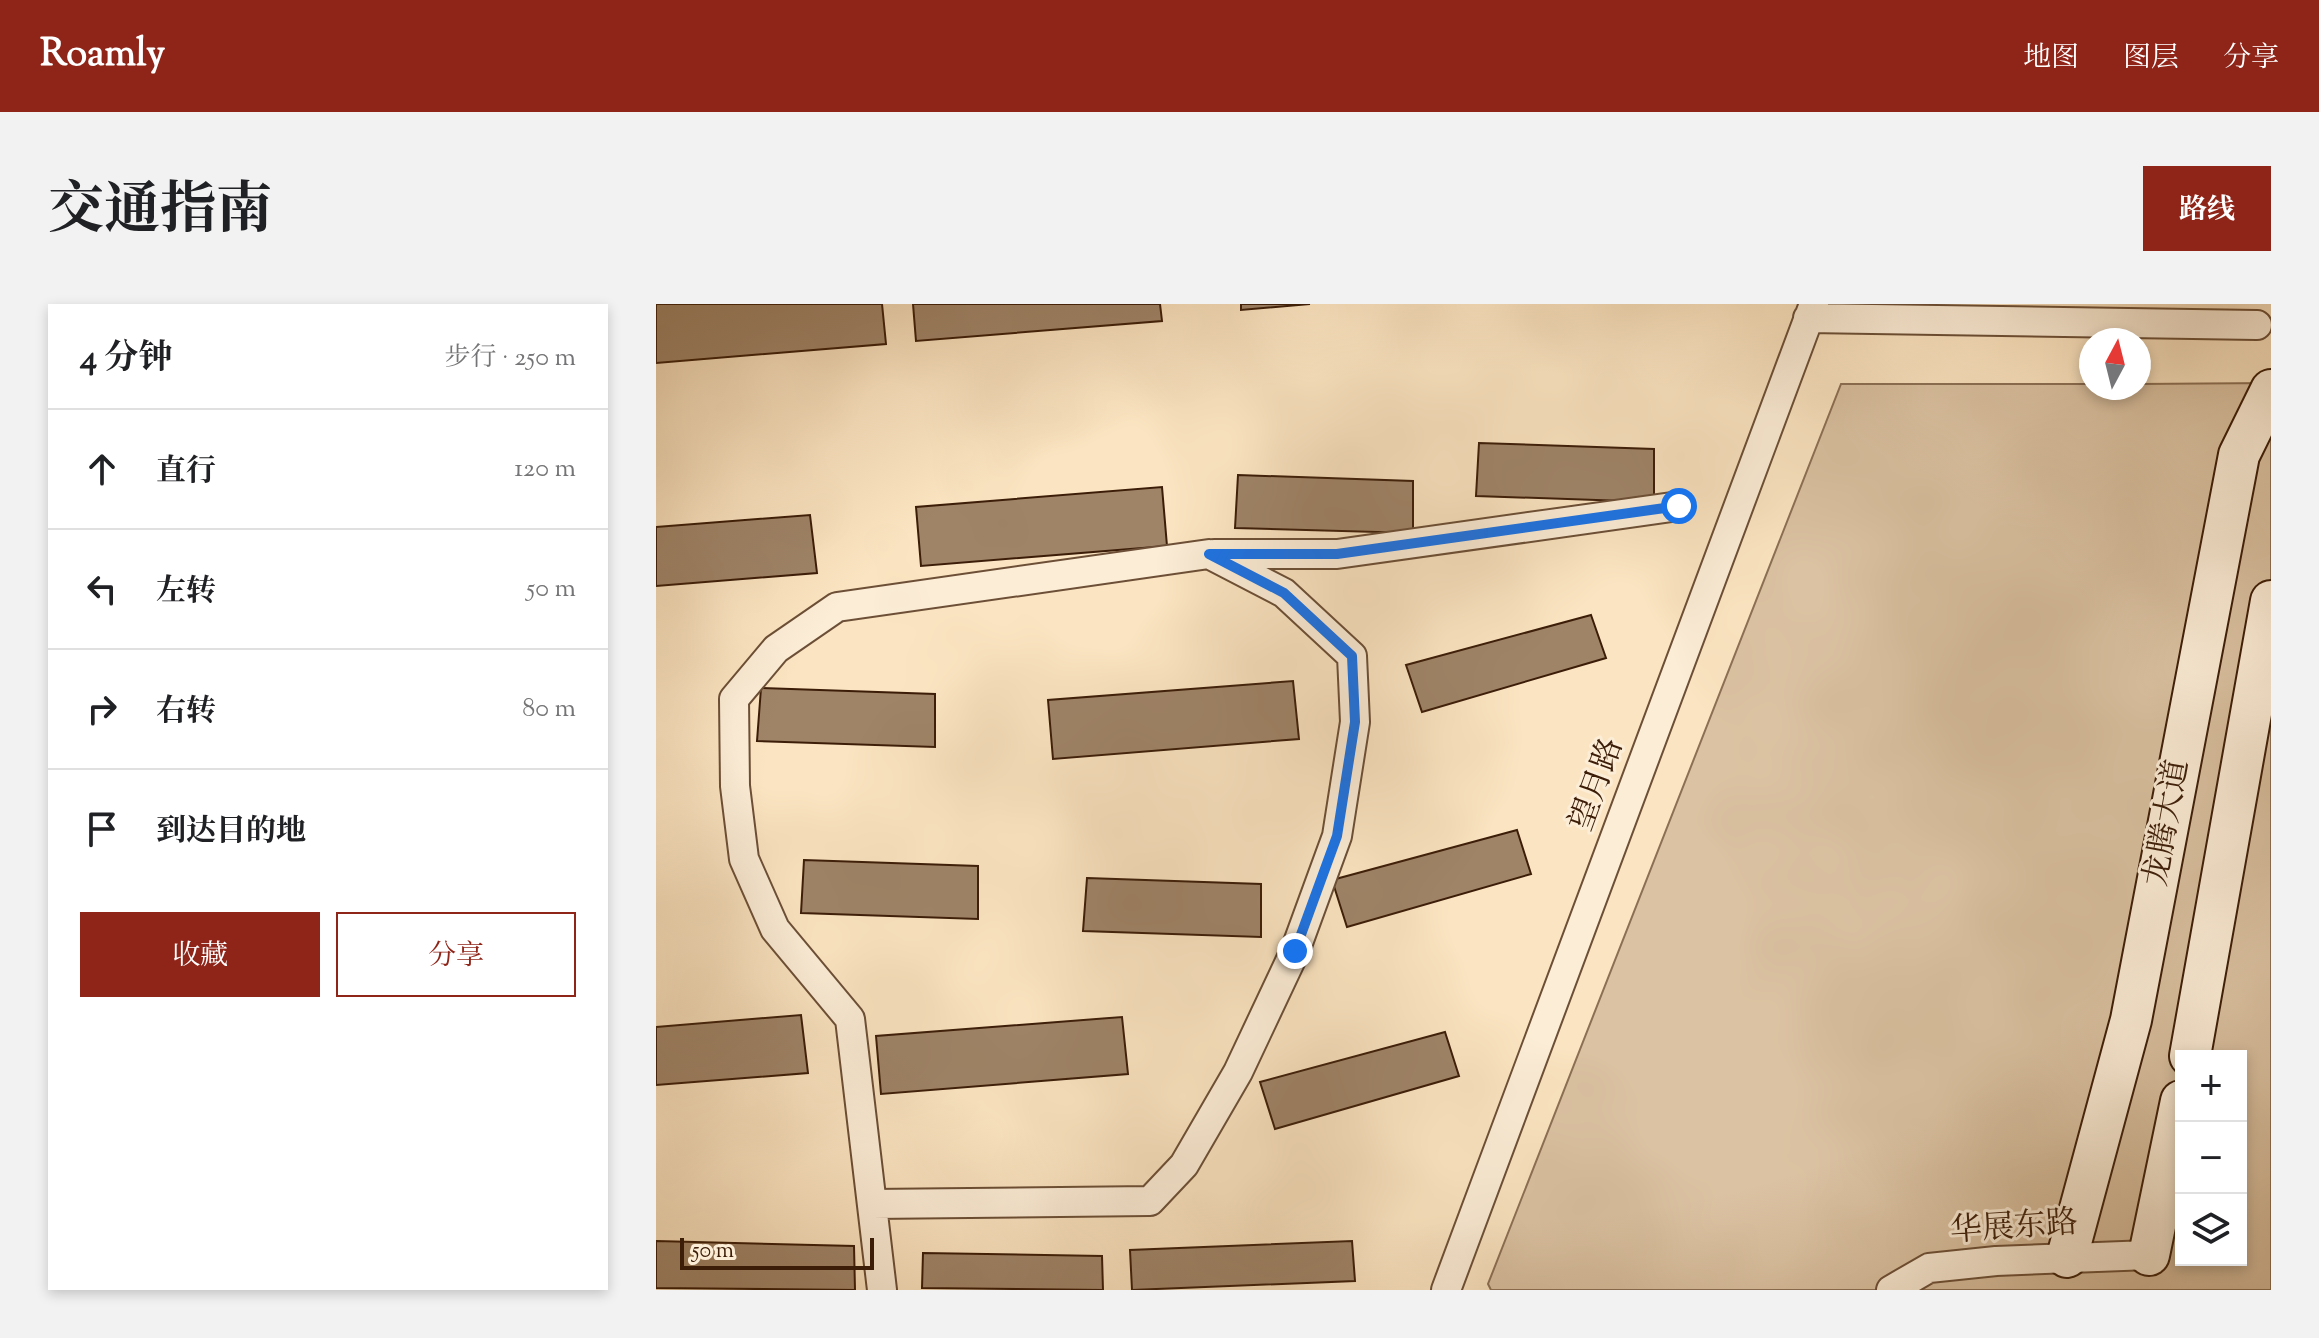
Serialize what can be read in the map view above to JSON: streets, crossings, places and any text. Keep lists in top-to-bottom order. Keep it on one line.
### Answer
{"streets":{"main road":["龙腾大道"],"street":["望月路","华展东路"]},"crossings":[["龙腾大道","华展东路"]],"scale_bar":"50 m","north":"top","page":{"header":"Roamly","nav":["地图","图层","分享"],"title":"交通指南","buttons":["路线",["收藏","分享"]],"heading":["4 分钟","步行 · 250 m"],"list":[["直行","120 m"],["左转","50 m"],["右转","80 m"],"到达目的地"],"map_buttons":["+","−"],"scale":"50 m"}}
